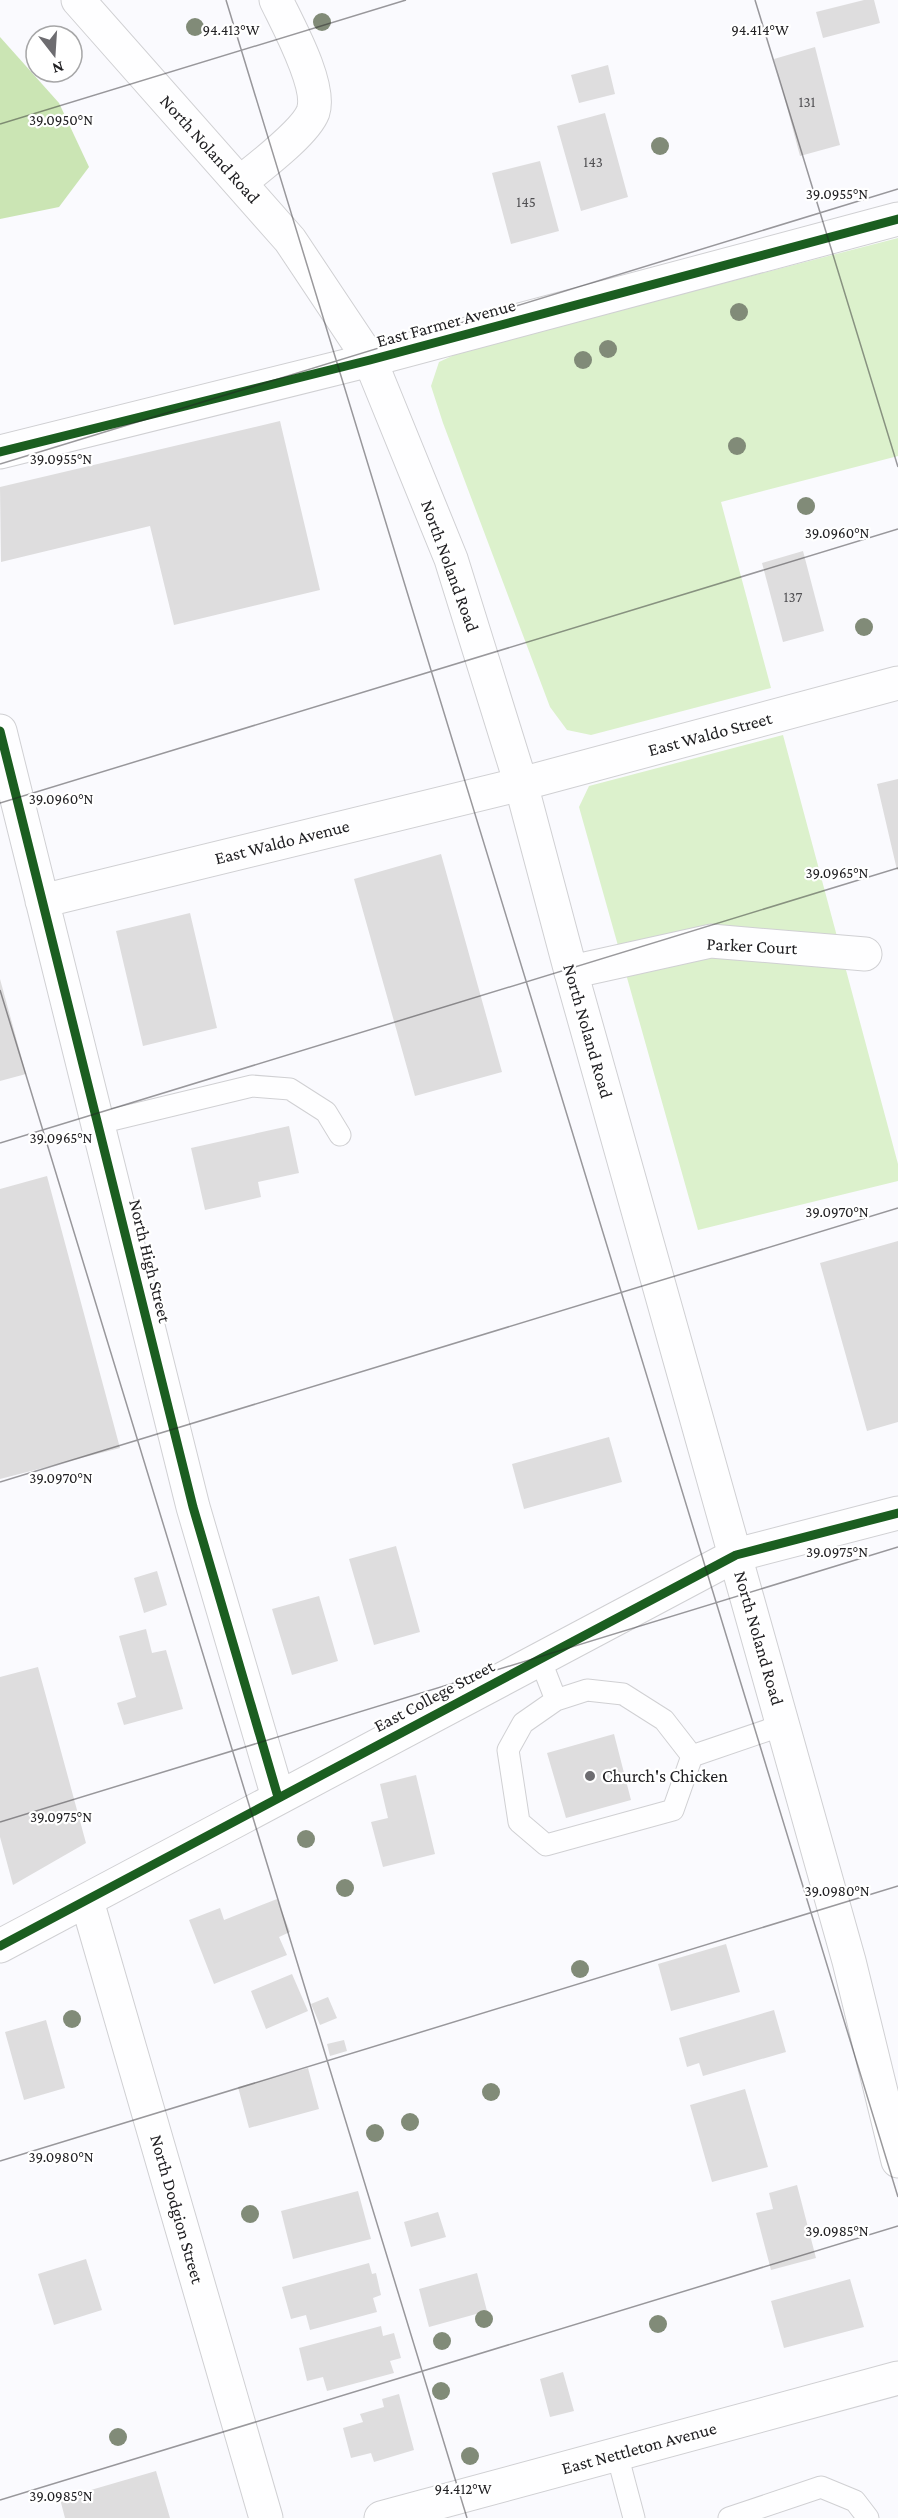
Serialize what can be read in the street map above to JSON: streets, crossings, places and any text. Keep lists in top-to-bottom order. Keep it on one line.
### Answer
{"streets":{"street":["North Noland Road","East Farmer Avenue","East Waldo Street","East Waldo Avenue","Parker Court","North High Street","East College Street","North Dodgion Street","East Nettleton Avenue"]},"crossings":[["North Noland Road","East Farmer Avenue"],["North Noland Road","East Waldo Street"],["North Noland Road","East Waldo Avenue"],["North Noland Road","Parker Court"],["North Noland Road","East College Street"],["East Waldo Street","East Waldo Avenue"],["East Waldo Avenue","North High Street"],["North High Street","East College Street"],["East College Street","North Dodgion Street"]],"places":["Church's Chicken"],"house_numbers":["131","143","145","137"],"north":"bottom","coordinates":["94.413°W","94.414°W","39.0950°N","39.0955°N","39.0960°N","39.0965°N","39.0970°N","39.0975°N","39.0980°N","39.0985°N","94.412°W"]}
